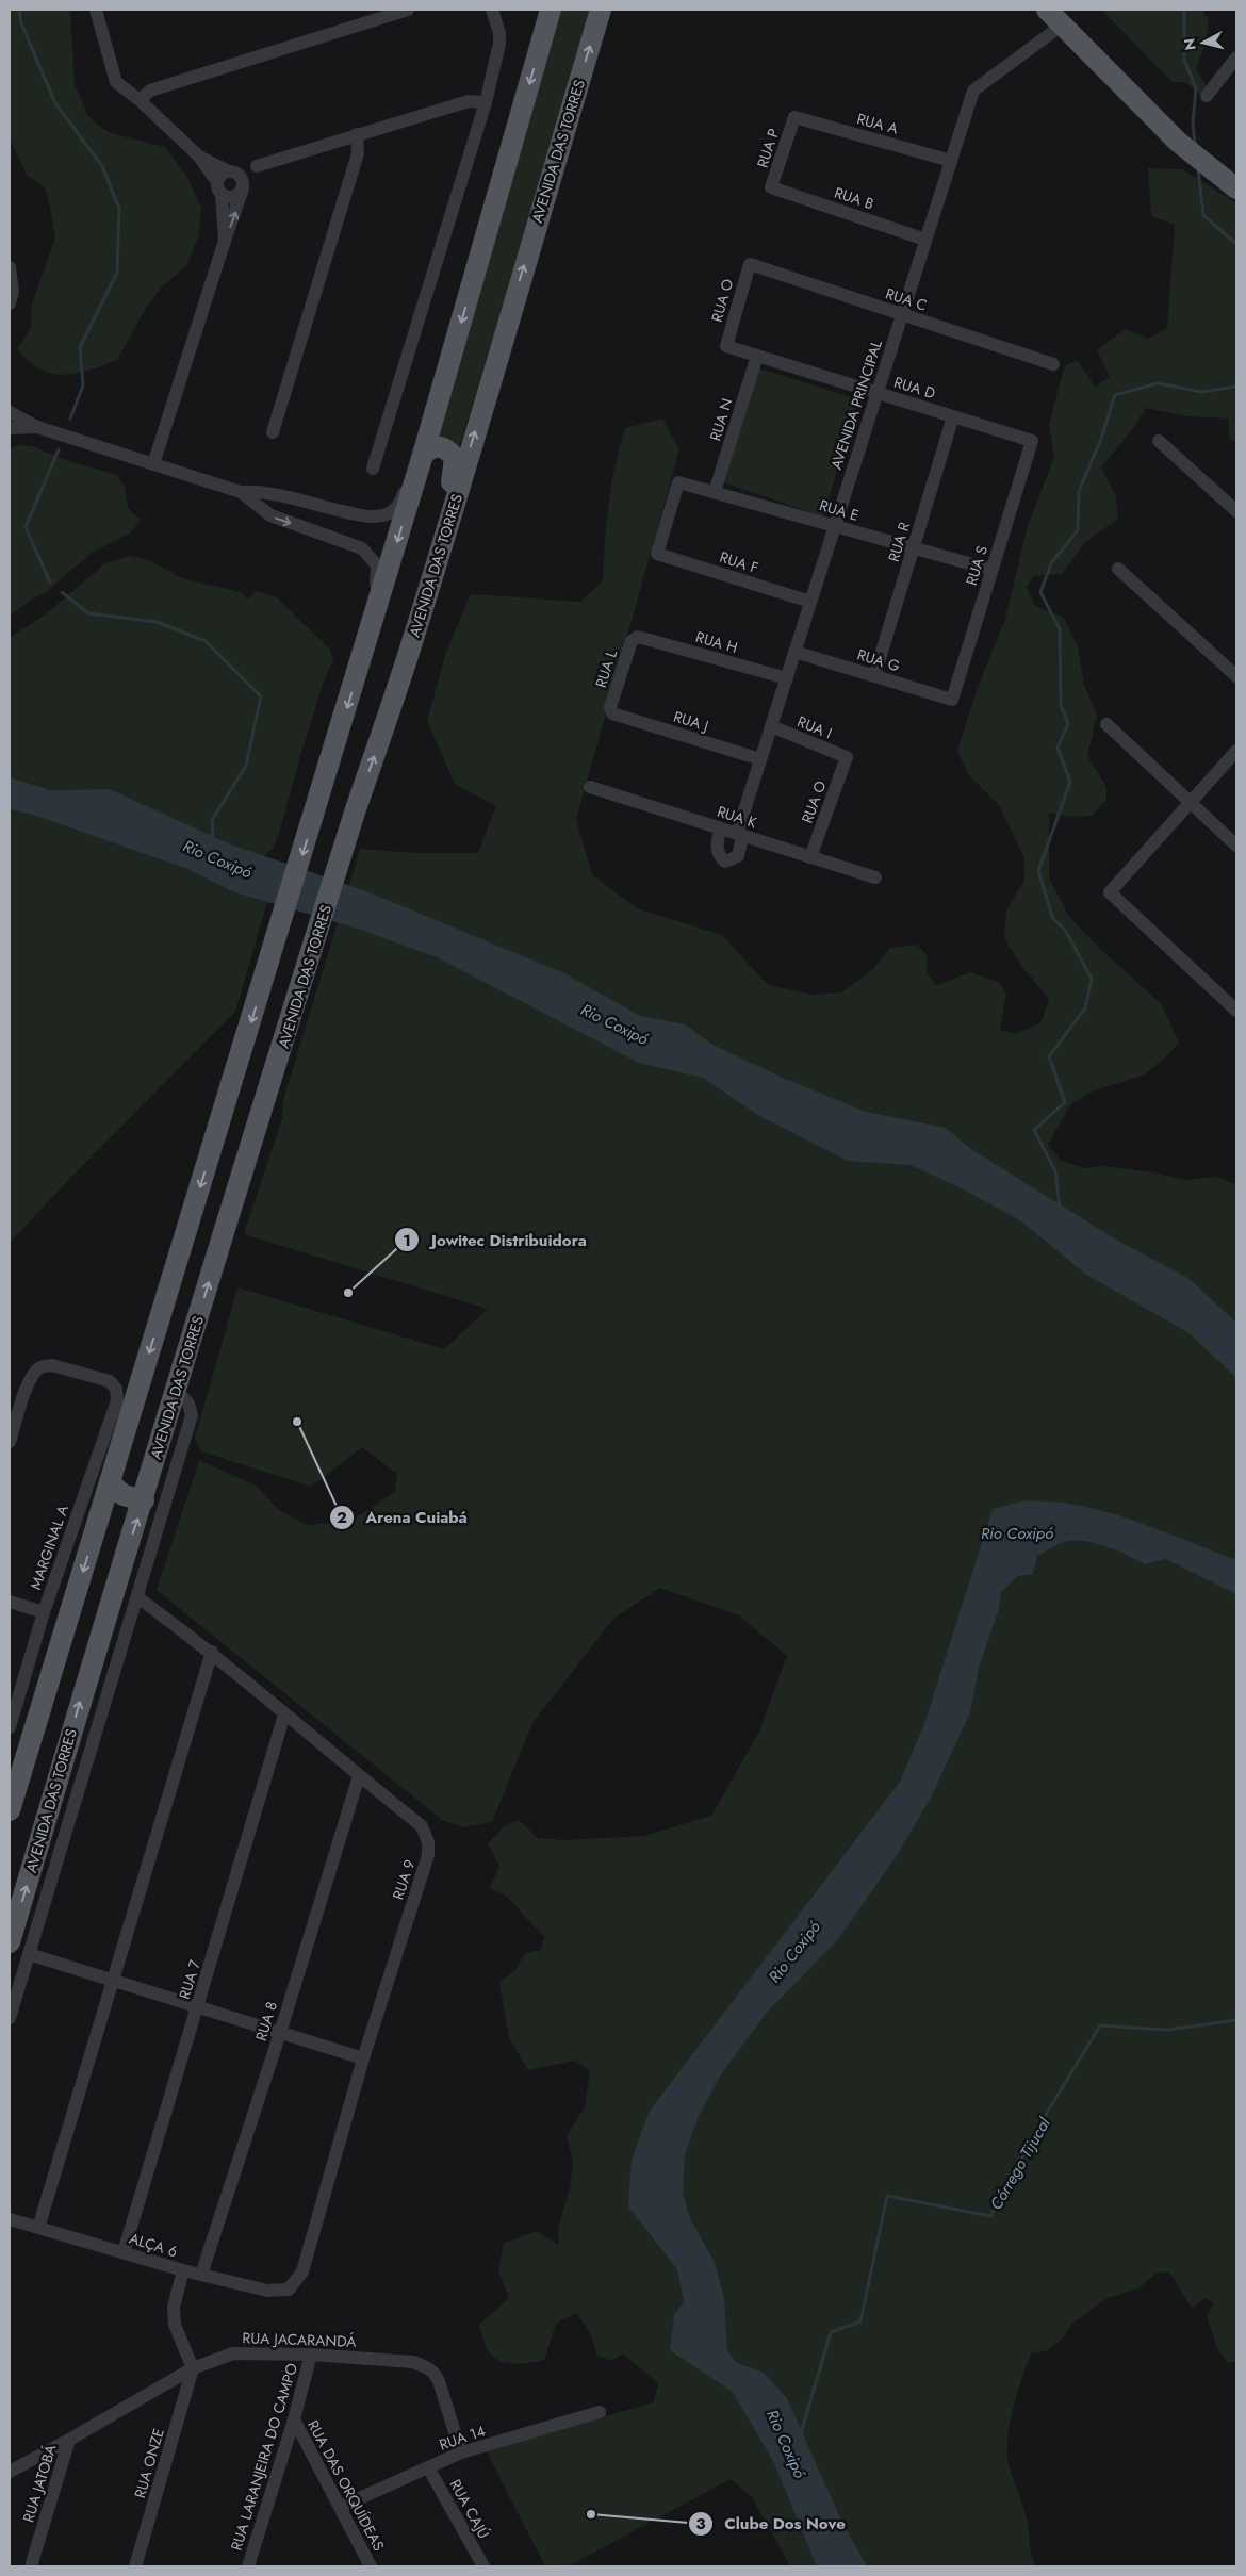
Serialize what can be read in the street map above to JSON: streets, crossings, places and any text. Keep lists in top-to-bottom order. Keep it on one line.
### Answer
{"streets":{"main road":["AVENIDA DAS TORRES"],"street":["RUA A","RUA P","RUA B","RUA C","RUA O","RUA D","AVENIDA PRINCIPAL","RUA N","RUA E","RUA R","RUA F","RUA S","RUA H","RUA G","RUA L","RUA J","RUA I","RUA K","MARGINAL A","RUA 9","RUA 7","RUA 8","ALÇA 6","RUA JACARANDÁ","RUA 14","RUA LARANJEIRA DO CAMPO","RUA ONZE","RUA JATOBÁ","RUA DAS ORQUÍDEAS","RUA CAJÚ"]},"crossings":[["RUA A","RUA P"],["RUA A","AVENIDA PRINCIPAL"],["RUA P","RUA B"],["RUA B","AVENIDA PRINCIPAL"],["RUA C","RUA O"],["RUA C","AVENIDA PRINCIPAL"],["RUA O","RUA D"],["RUA O","RUA I"],["RUA O","RUA K"],["RUA D","AVENIDA PRINCIPAL"],["RUA D","RUA N"],["RUA D","RUA R"],["RUA D","RUA S"],["AVENIDA PRINCIPAL","RUA E"],["AVENIDA PRINCIPAL","RUA F"],["AVENIDA PRINCIPAL","RUA H"],["AVENIDA PRINCIPAL","RUA G"],["AVENIDA PRINCIPAL","RUA J"],["AVENIDA PRINCIPAL","RUA I"],["AVENIDA PRINCIPAL","RUA K"],["RUA N","RUA E"],["RUA E","RUA R"],["RUA E","RUA F"],["RUA E","RUA S"],["RUA R","RUA G"],["RUA S","RUA G"],["RUA H","RUA L"],["RUA L","RUA J"],["RUA 9","RUA 7"],["RUA 9","RUA 8"],["RUA 9","ALÇA 6"],["RUA 7","ALÇA 6"],["RUA 8","ALÇA 6"],["RUA JACARANDÁ","RUA 14"],["RUA JACARANDÁ","RUA LARANJEIRA DO CAMPO"],["RUA JACARANDÁ","RUA ONZE"],["RUA JACARANDÁ","RUA JATOBÁ"],["RUA 14","RUA DAS ORQUÍDEAS"],["RUA 14","RUA CAJÚ"],["RUA LARANJEIRA DO CAMPO","RUA DAS ORQUÍDEAS"]],"water":["Rio Coxipó","Córrego Tijucal"],"places":["Jowitec Distribuidora","Arena Cuiabá","Clube Dos Nove"],"north":"left"}
